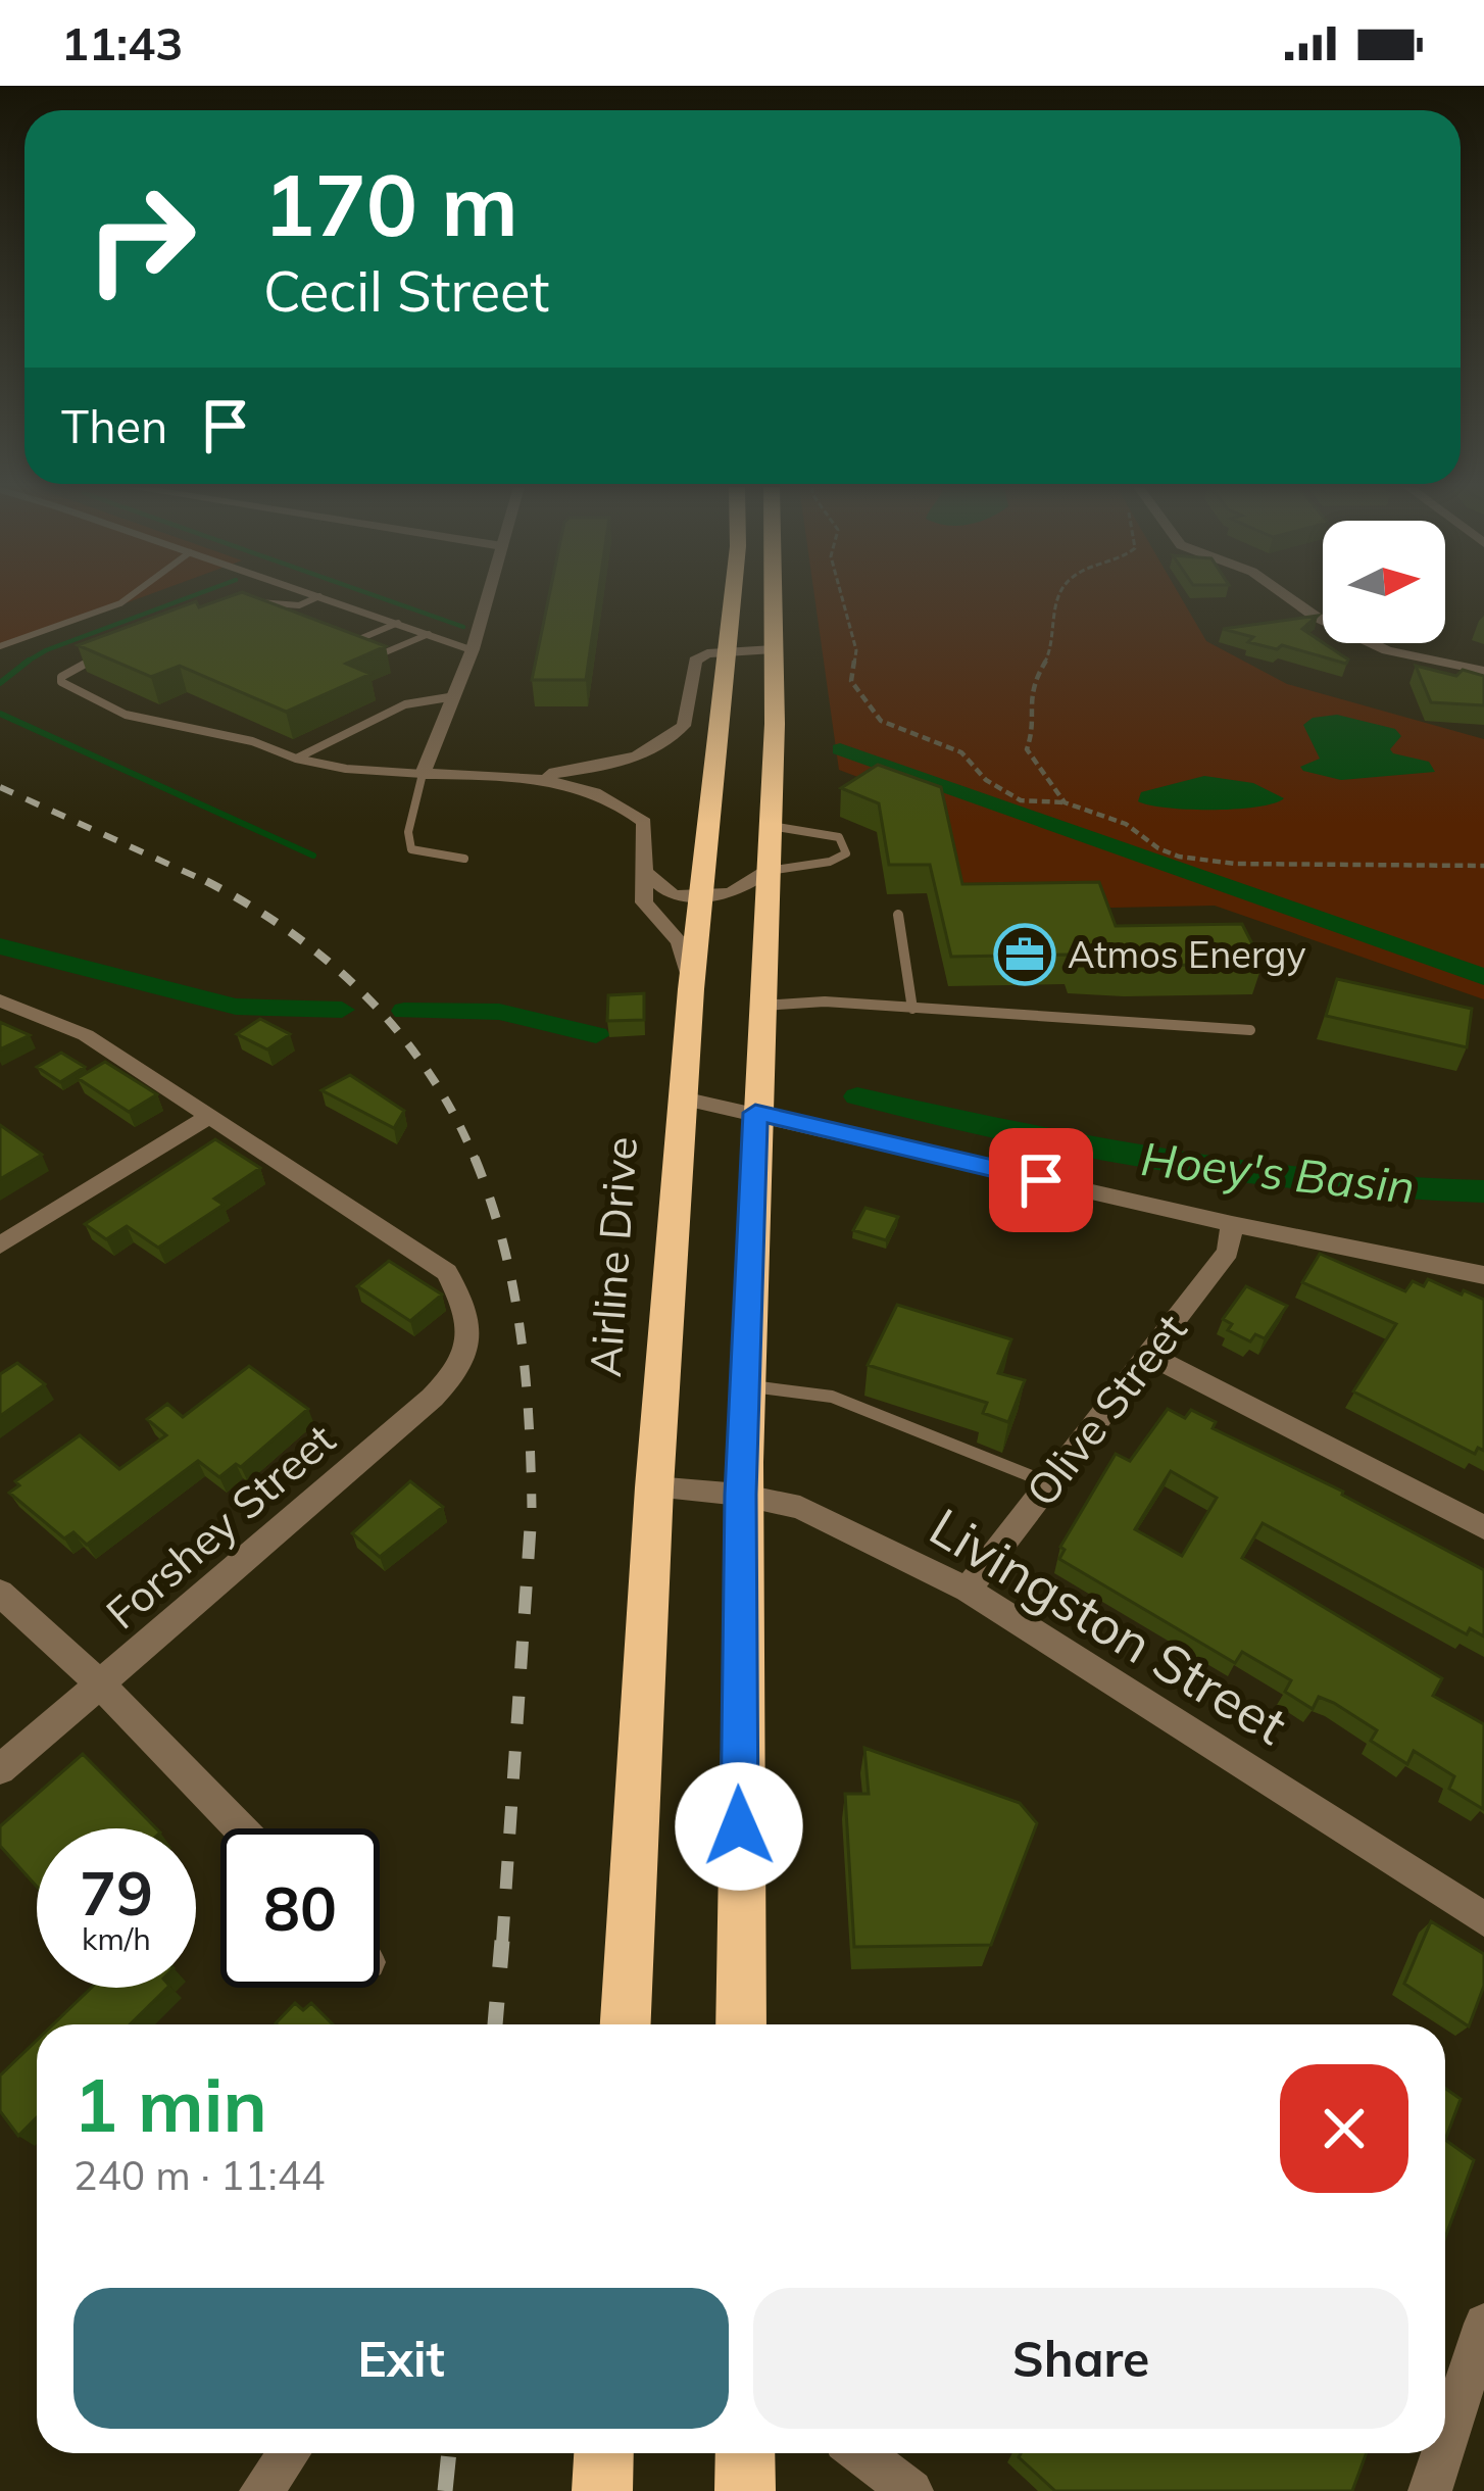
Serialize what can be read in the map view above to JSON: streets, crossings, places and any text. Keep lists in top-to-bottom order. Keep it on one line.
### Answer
{"streets":{"highway":["Airline Drive"],"street":["Olive Street","Forshey Street","Livingston Street"]},"crossings":[["Airline Drive","Livingston Street"],["Olive Street","Livingston Street"]],"water":["Hoey's Basin"],"places":{"office":["Atmos Energy"]},"north":"right","page":{"status":"11:43","turn":["170 m","Cecil Street"],"then":"Then","speed":"79 km/h","limit":"80","heading":["1 min","240 m · 11:44"],"buttons":["Exit","Share"]}}
